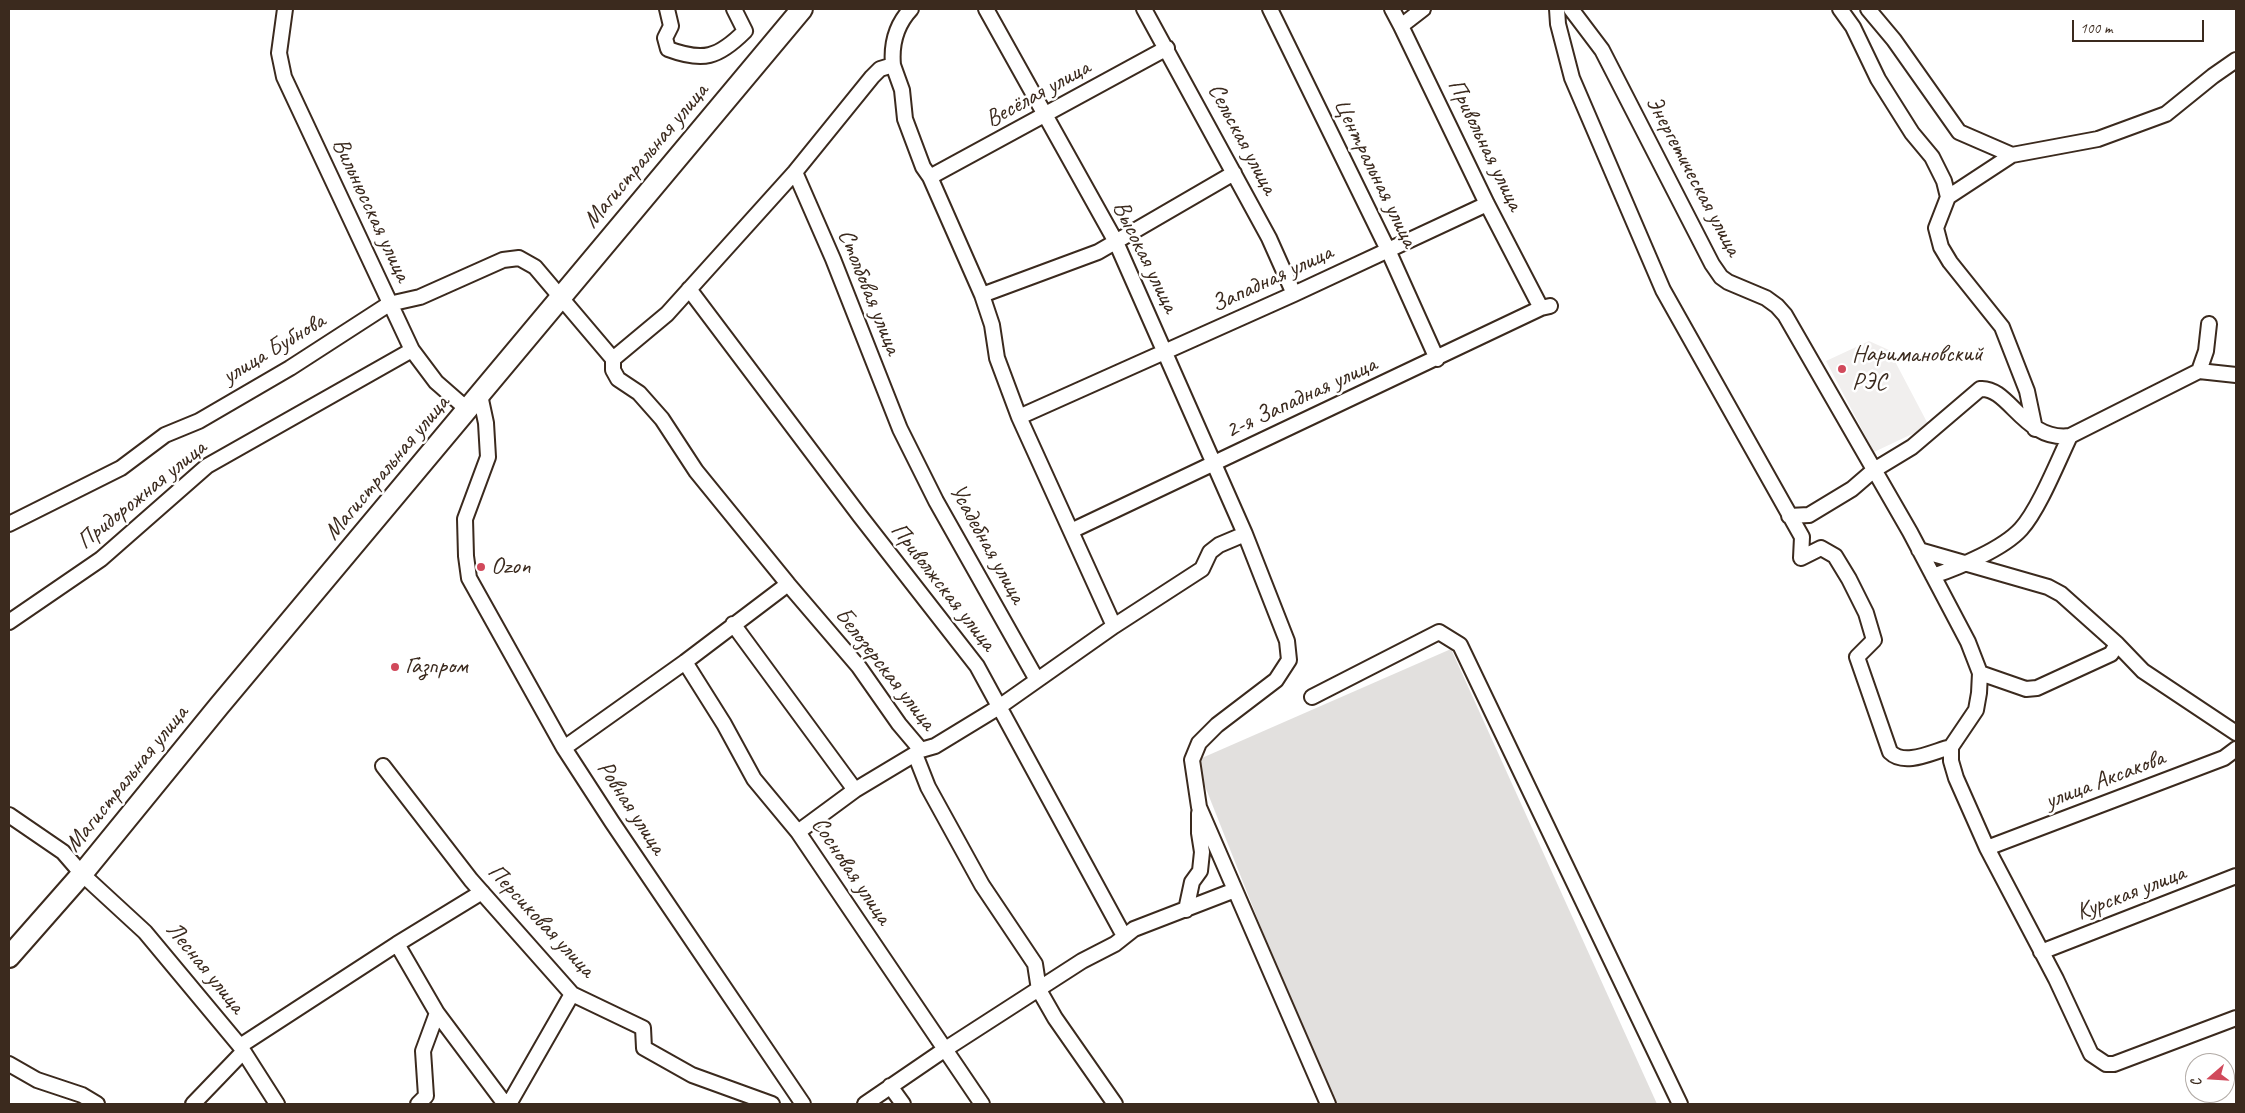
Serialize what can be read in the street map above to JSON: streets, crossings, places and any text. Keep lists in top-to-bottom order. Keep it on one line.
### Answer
{"streets":{"highway":["Магистральная улица"],"street":["Весёлая улица","Сельская улица","Привольная улица","Центральная улица","Энергетическая улица","Вильнюсская улица","Высокая улица","Западная улица","Столбовая улица","улица Бубнова","2-я Западная улица","Придорожная улица","Усадебная улица","Приволжская улица","Белозерская улица","улица Аксакова","Ровная улица","Сосновая улица","Курская улица","Персиковая улица","Лесная улица"]},"crossings":[["Весёлая улица","Сельская улица"],["Весёлая улица","Высокая улица"],["Сельская улица","Западная улица"],["Привольная улица","Западная улица"],["Привольная улица","2-я Западная улица"],["Магистральная улица","Вильнюсская улица"],["Магистральная улица","улица Бубнова"],["Магистральная улица","Белозерская улица"],["Магистральная улица","Ровная улица"],["Магистральная улица","Лесная улица"],["Центральная улица","Западная улица"],["Центральная улица","2-я Западная улица"],["Вильнюсская улица","улица Бубнова"],["Вильнюсская улица","Придорожная улица"],["Вильнюсская улица","Ровная улица"],["Высокая улица","Западная улица"],["Высокая улица","2-я Западная улица"],["Столбовая улица","Усадебная улица"],["улица Бубнова","Белозерская улица"]],"places":["Наримановский РЭС","Ozon","Газпром"],"scale_bar":"100 m","north":"left"}
